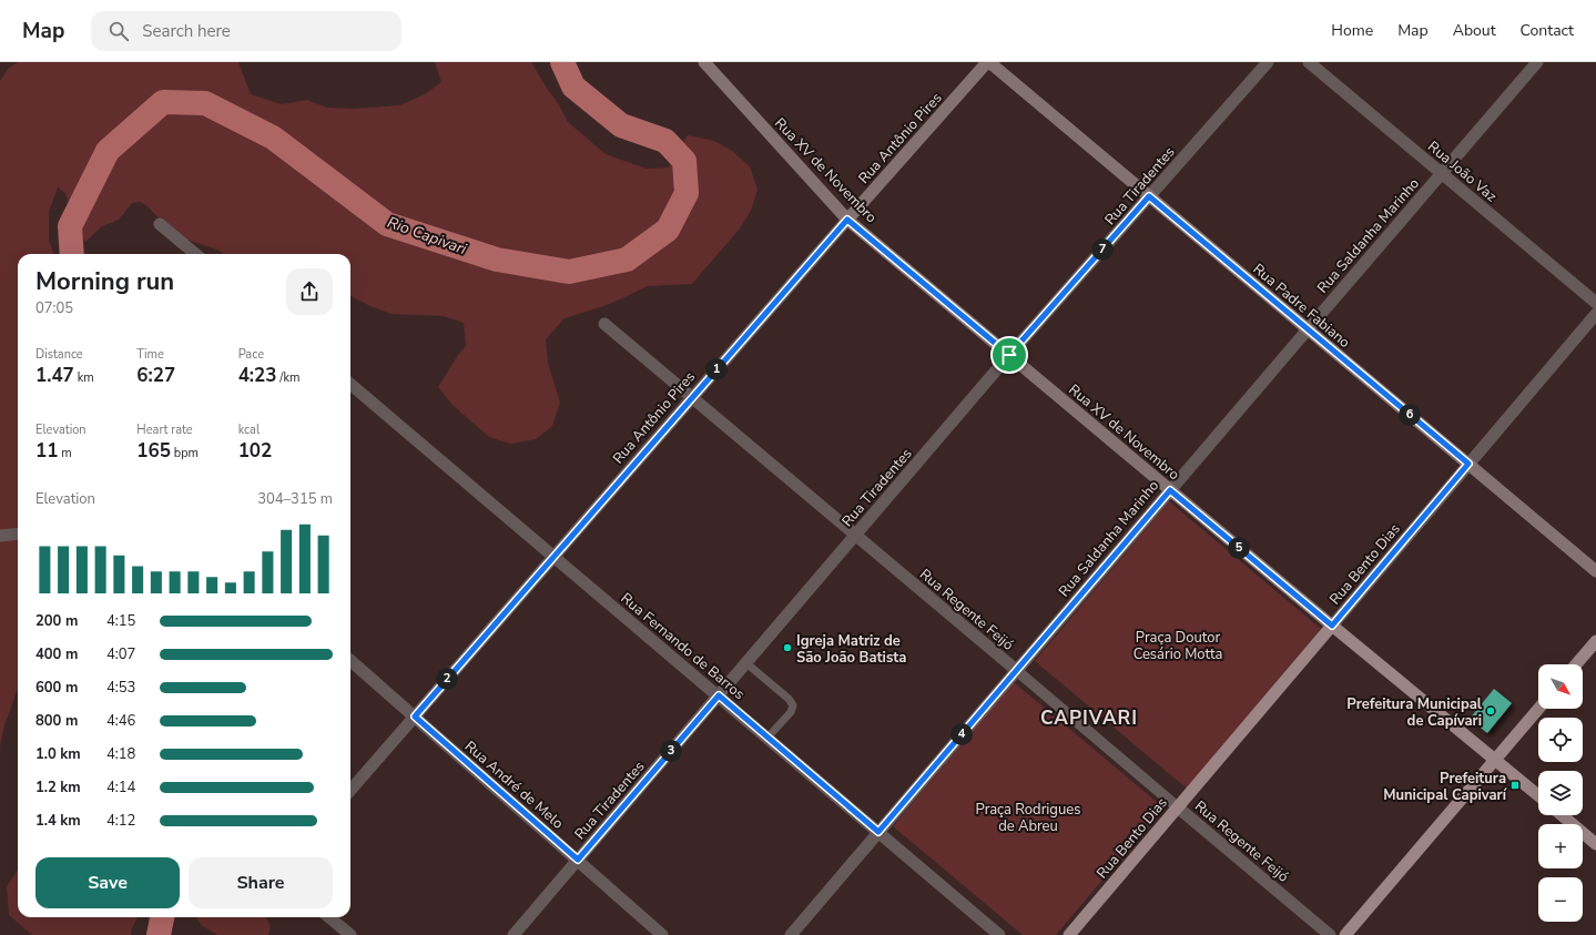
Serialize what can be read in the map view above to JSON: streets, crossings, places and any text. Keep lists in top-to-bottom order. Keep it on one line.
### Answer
{"streets":{"main road":["Rua Antônio Pires","Rua XV de Novembro","Rua Padre Fabiano","Rua Bento Dias"],"street":["Rua João Vaz","Rua Tiradentes","Rua Saldanha Marinho","Rua Regente Feijó","Rua Fernando de Barros","Rua André de Melo"]},"crossings":[["Rua Antônio Pires","Rua XV de Novembro"],["Rua Antônio Pires","Rua Padre Fabiano"],["Rua Antônio Pires","Rua Regente Feijó"],["Rua Antônio Pires","Rua Fernando de Barros"],["Rua Antônio Pires","Rua André de Melo"],["Rua XV de Novembro","Rua Tiradentes"],["Rua XV de Novembro","Rua Saldanha Marinho"],["Rua XV de Novembro","Rua Bento Dias"],["Rua João Vaz","Rua Saldanha Marinho"],["Rua Tiradentes","Rua Padre Fabiano"],["Rua Tiradentes","Rua Regente Feijó"],["Rua Tiradentes","Rua Fernando de Barros"],["Rua Tiradentes","Rua André de Melo"],["Rua Saldanha Marinho","Rua Padre Fabiano"],["Rua Saldanha Marinho","Rua Regente Feijó"],["Rua Saldanha Marinho","Rua Fernando de Barros"],["Rua Padre Fabiano","Rua Bento Dias"],["Rua Bento Dias","Rua Regente Feijó"]],"districts":["CAPIVARI"],"water":["Rio Capivari"],"parks":["Praça Doutor Cesário Motta","Praça Rodrigues de Abreu"],"places":{"other":["Igreja Matriz de São João Batista","Prefeitura Municipal de Capívari"],"transit":["Prefeitura Municipal Capivarí"]},"north":"bottom right","page":{"header":"Map","search":"Search here","nav":["Home","Map","About","Contact"],"pins":["7","1","6","5","2","4","3"],"heading":["Morning run","07:05"],"stats":[["Distance","1.47 km"],["Time","6:27"],["Pace","4:23 /km"],["Elevation","11 m"],["Heart rate","165 bpm"],["kcal","102"]],"chart":["Elevation","304–315 m"],"list":[{"name":"200 m","note":"4:15"},{"name":"400 m","note":"4:07"},{"name":"600 m","note":"4:53"},{"name":"800 m","note":"4:46"},{"name":"1.0 km","note":"4:18"},{"name":"1.2 km","note":"4:14"},{"name":"1.4 km","note":"4:12"}],"map_buttons":["+","−"],"buttons":["Save","Share"]}}
